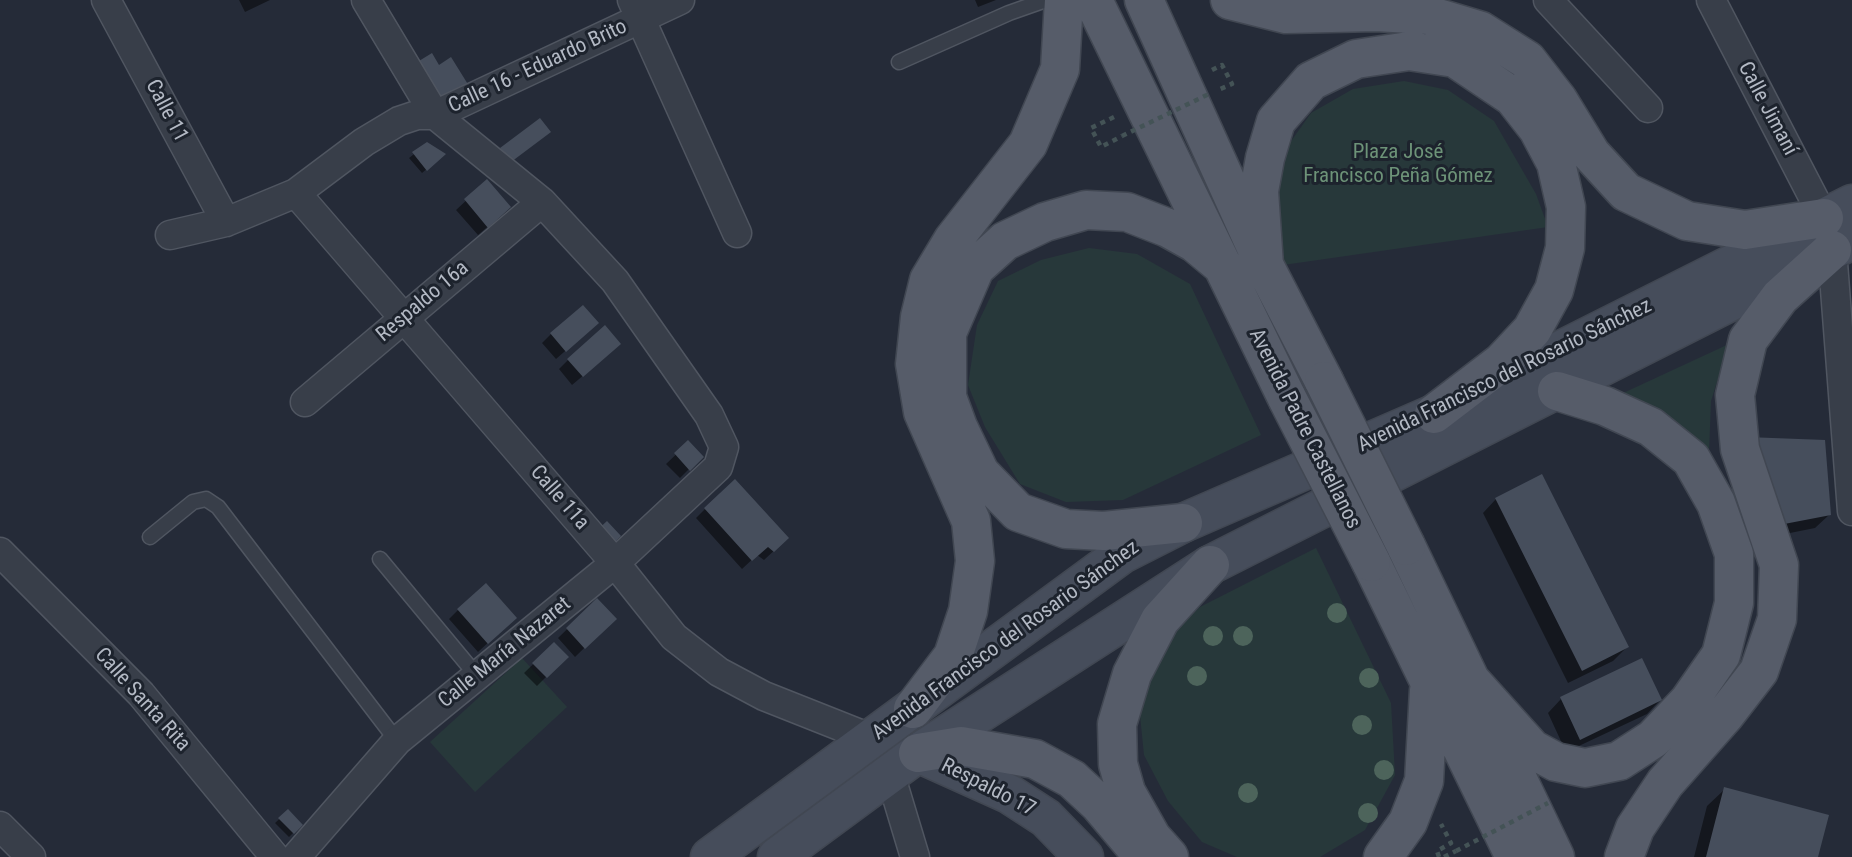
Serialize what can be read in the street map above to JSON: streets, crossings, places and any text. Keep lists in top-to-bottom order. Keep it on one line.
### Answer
{"streets":{"main road":["Avenida Francisco del Rosario Sánchez","Avenida Padre Castellanos","Respaldo 17"],"street":["Calle 16 - Eduardo Brito","Calle Jimaní","Calle 11","Respaldo 16a","Calle 11a","Calle María Nazaret","Calle Santa Rita"]},"crossings":[["Calle 16 - Eduardo Brito","Calle 11"],["Calle 16 - Eduardo Brito","Calle 11a"],["Calle Jimaní","Avenida Francisco del Rosario Sánchez"],["Respaldo 16a","Calle 11a"],["Respaldo 16a","Calle María Nazaret"],["Avenida Francisco del Rosario Sánchez","Calle 11a"],["Avenida Francisco del Rosario Sánchez","Respaldo 17"],["Calle 11a","Calle María Nazaret"]],"parks":["Plaza José Francisco Peña Gómez"]}
